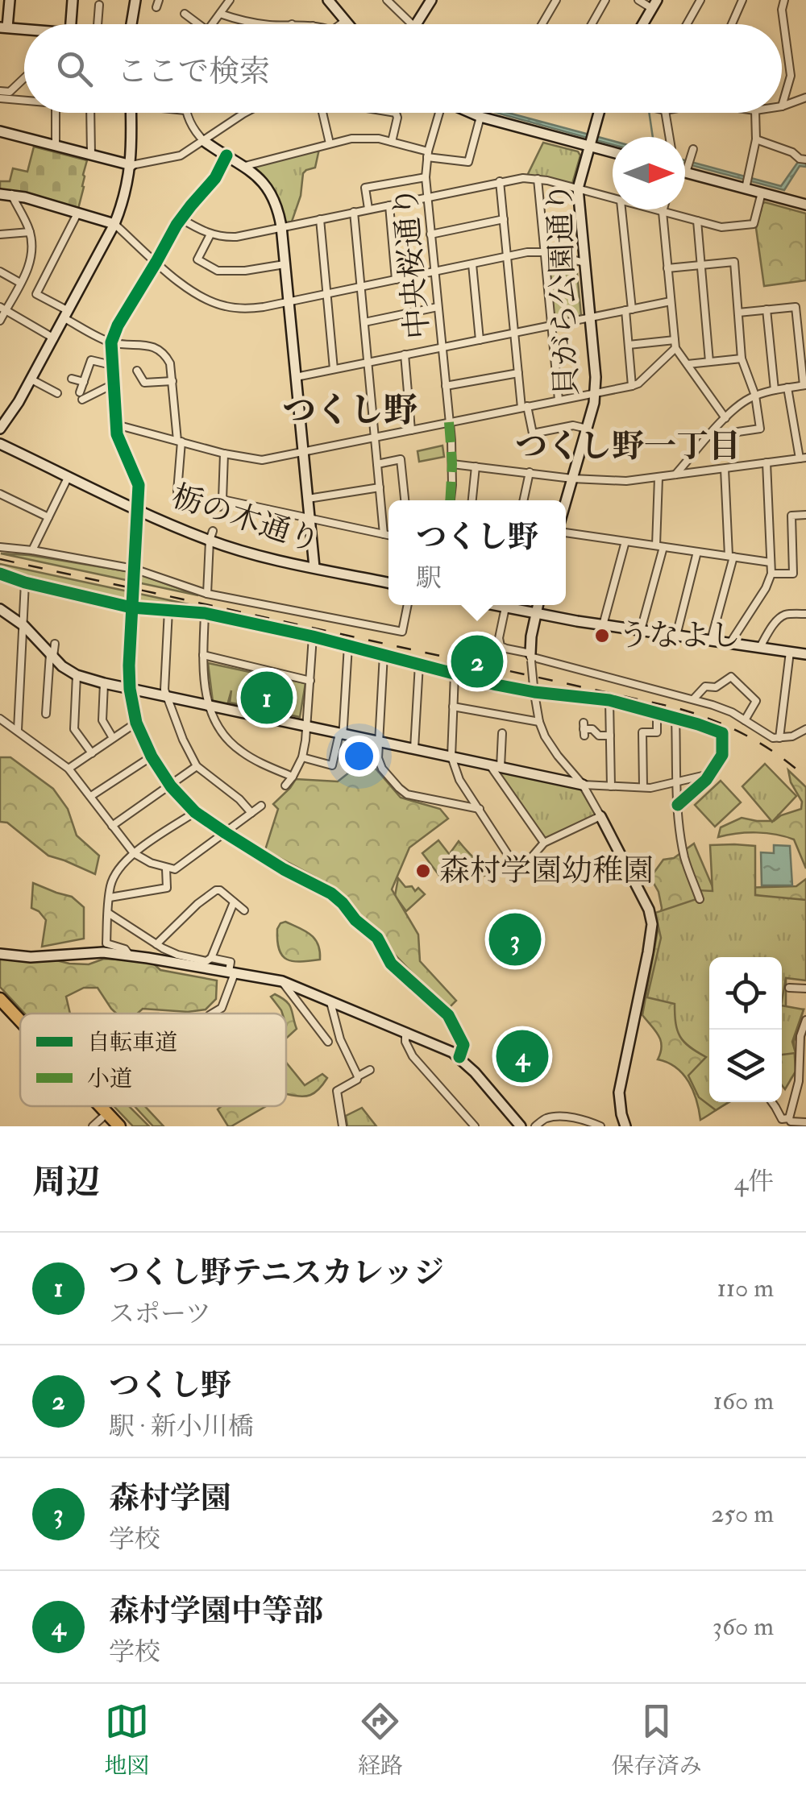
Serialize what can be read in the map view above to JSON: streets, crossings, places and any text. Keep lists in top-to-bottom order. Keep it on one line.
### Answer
{"streets":{"street":["中央桜通り","貝がら公園通り","栃の木通り"]},"districts":["つくし野","つくし野一丁目"],"places":["うなよし","森村学園幼稚園"],"legend":["自転車道","小道"],"north":"right","page":{"search":"ここで検索","popup":["つくし野","駅"],"pins":["2","1","3","4"],"heading":["周辺","4件"],"list":[{"mark":"1","name":"つくし野テニスカレッジ","note":"スポーツ","value":"110 m"},{"mark":"2","name":"つくし野","note":"駅 · 新小川橋","value":"160 m"},{"mark":"3","name":"森村学園","note":"学校","value":"250 m"},{"mark":"4","name":"森村学園中等部","note":"学校","value":"360 m"}],"nav":["地図","経路","保存済み"]}}
